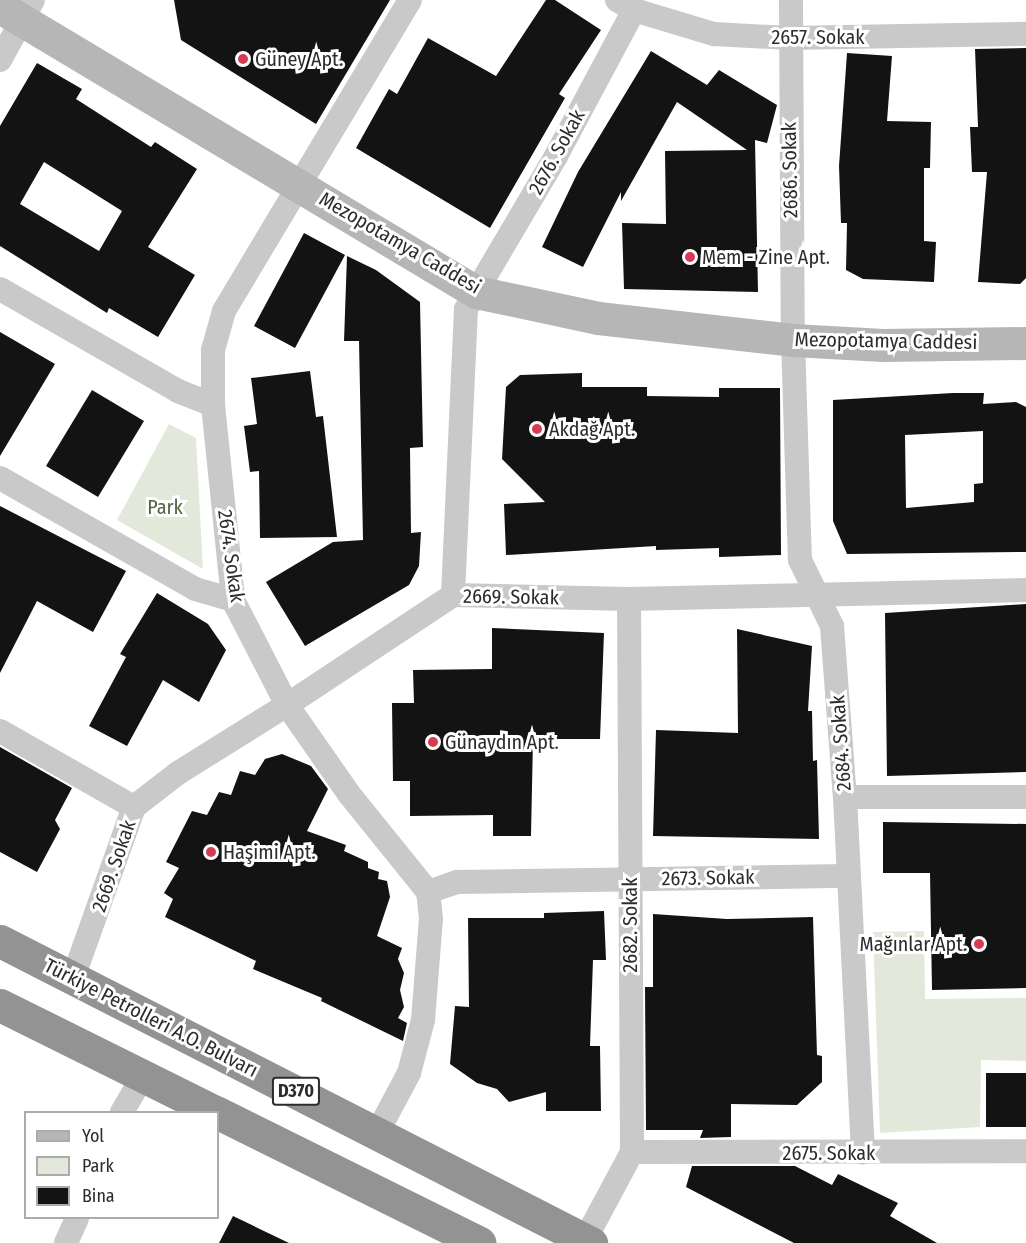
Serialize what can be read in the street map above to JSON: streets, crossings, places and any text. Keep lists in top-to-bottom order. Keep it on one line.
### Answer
{"streets":{"highway":["Türkiye Petrolleri A.O. Bulvarı","D370"],"street":["2657. Sokak","2676. Sokak","2686. Sokak","Mezopotamya Caddesi","2674. Sokak","2669. Sokak","2684. Sokak","2673. Sokak","2682. Sokak","2675. Sokak"]},"crossings":[["2657. Sokak","2676. Sokak"],["2657. Sokak","2686. Sokak"],["2676. Sokak","Mezopotamya Caddesi"],["2676. Sokak","2669. Sokak"],["2686. Sokak","Mezopotamya Caddesi"],["2686. Sokak","2684. Sokak"],["Mezopotamya Caddesi","2674. Sokak"],["Mezopotamya Caddesi","2684. Sokak"],["2674. Sokak","2669. Sokak"],["2674. Sokak","2673. Sokak"],["2669. Sokak","2684. Sokak"],["2669. Sokak","2682. Sokak"],["2669. Sokak","Türkiye Petrolleri A.O. Bulvarı"],["2684. Sokak","2673. Sokak"],["2684. Sokak","2675. Sokak"],["2673. Sokak","2682. Sokak"],["2682. Sokak","Türkiye Petrolleri A.O. Bulvarı"],["2682. Sokak","2675. Sokak"]],"parks":["Park"],"places":["Güney Apt.","Mem - Zine Apt.","Akdağ Apt.","Günaydın Apt.","Haşimi Apt.","Mağınlar Apt."],"legend":["Yol","Park","Bina"]}
